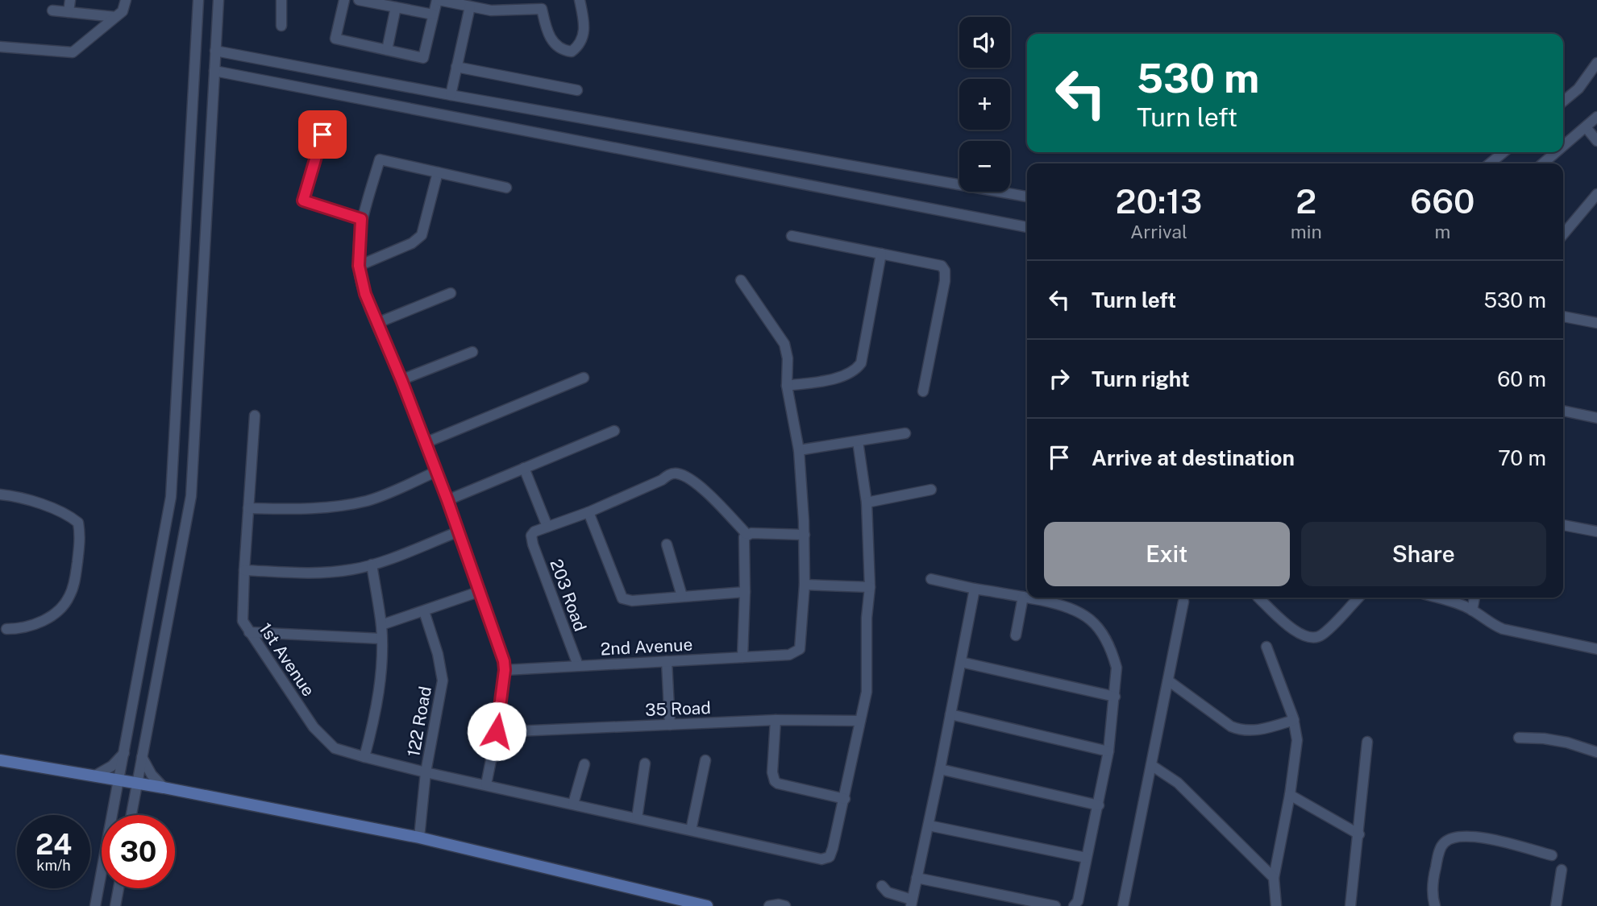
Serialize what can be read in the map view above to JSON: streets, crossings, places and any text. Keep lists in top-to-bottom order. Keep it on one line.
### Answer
{"streets":{"street":["203 Road","2nd Avenue","1st Avenue","35 Road","122 Road"]},"crossings":[["203 Road","2nd Avenue"],["1st Avenue","122 Road"]],"page":{"map_buttons":["+","−"],"turn":["530 m","Turn left"],"eta":["20:13","Arrival","2","min","660","m"],"list":[{"name":"Turn left","value":"530 m"},{"name":"Turn right","value":"60 m"},{"name":"Arrive at destination","value":"70 m"}],"buttons":["Exit","Share"],"speed":"24 km/h","limit":"30"}}
